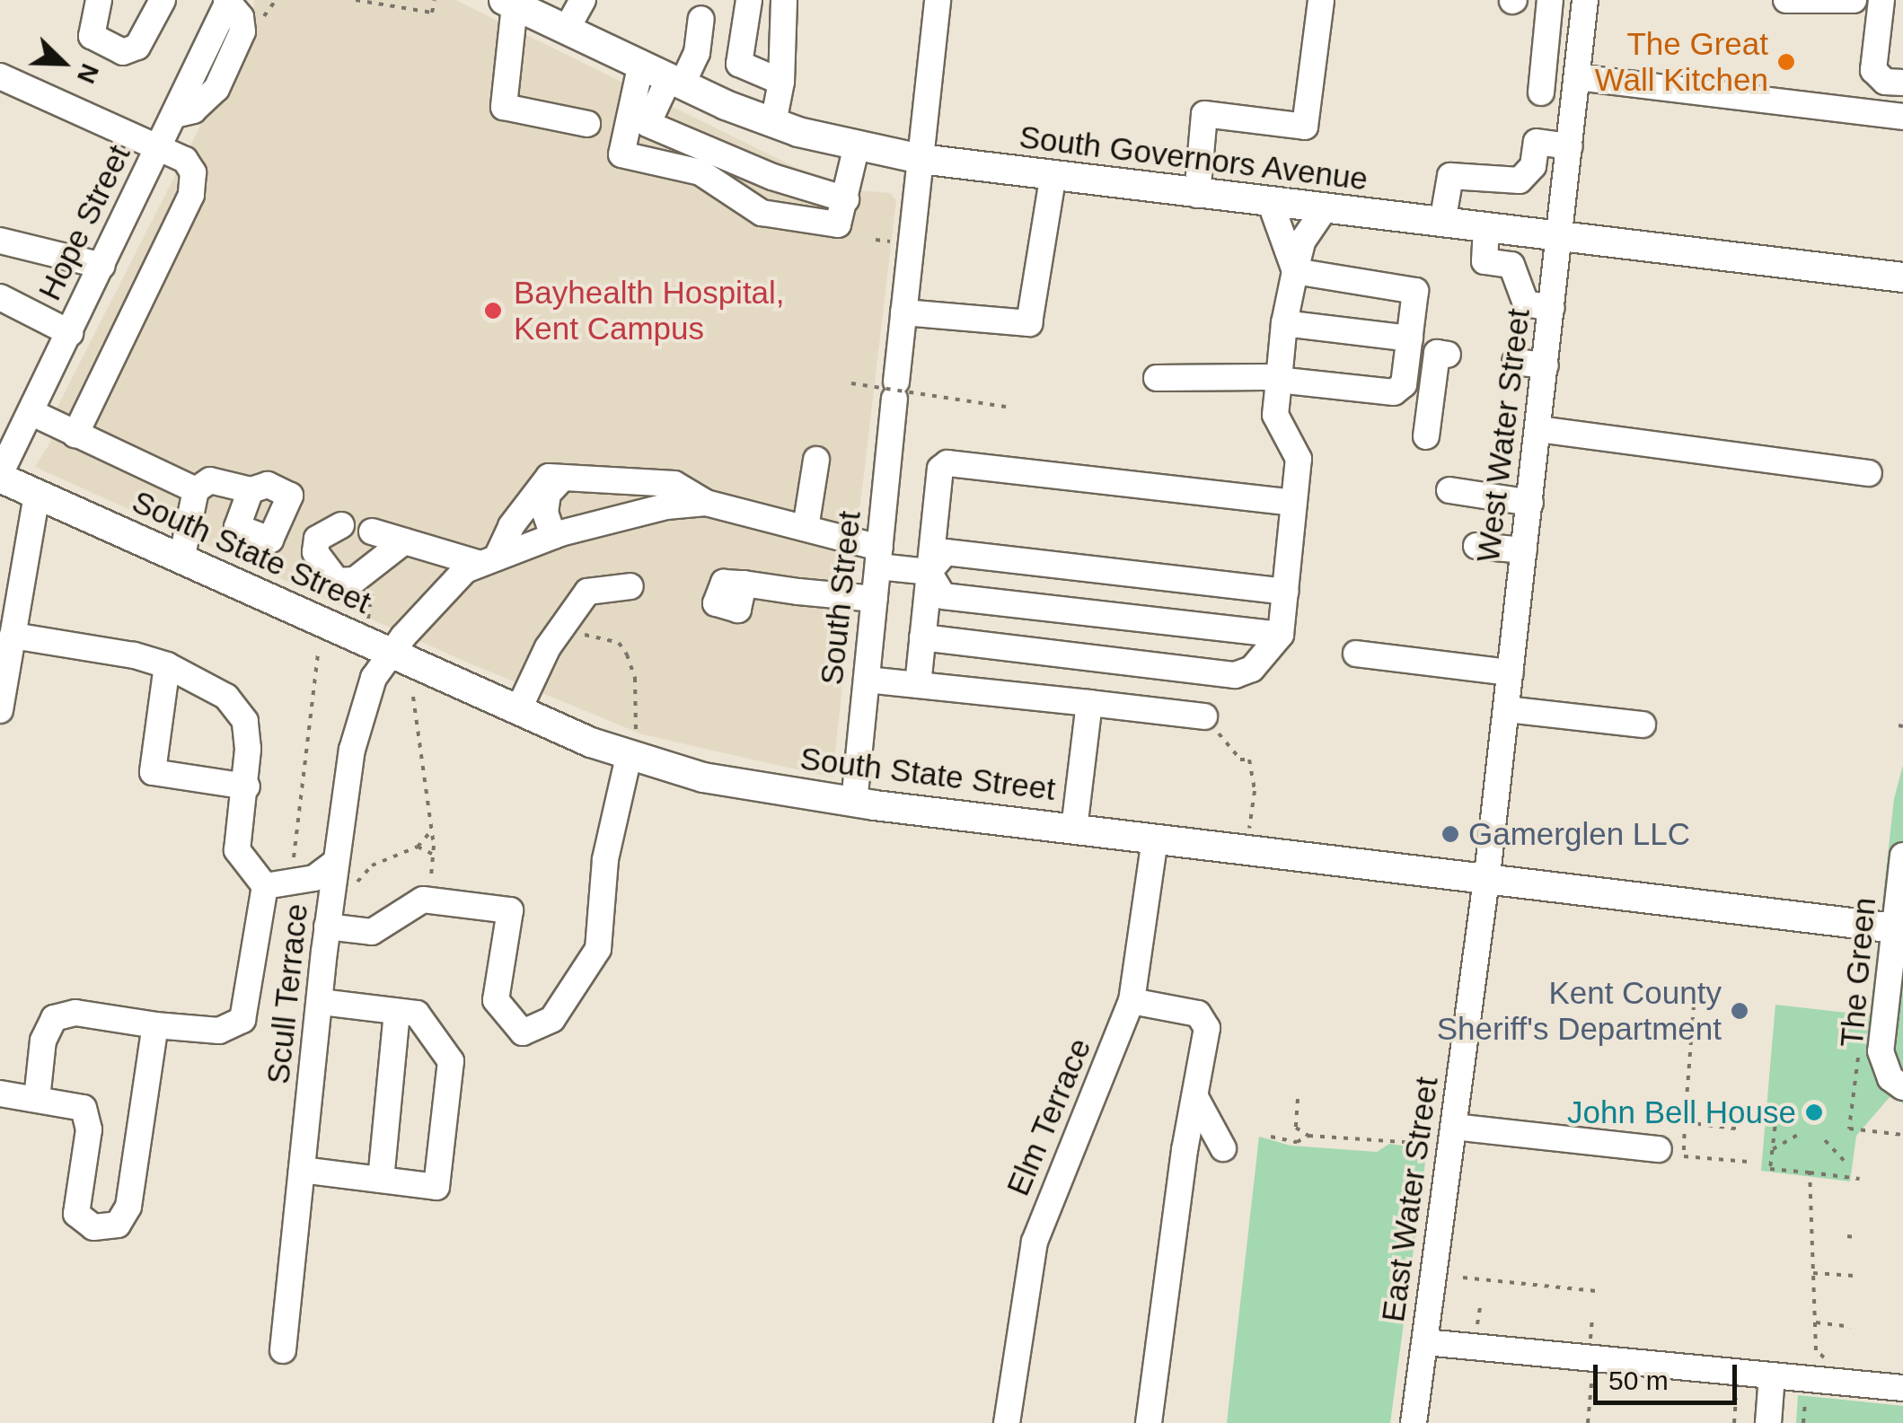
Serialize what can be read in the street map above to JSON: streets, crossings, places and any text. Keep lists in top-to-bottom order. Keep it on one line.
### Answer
{"streets":{"main road":["South Governors Avenue","South State Street"],"street":["Hope Street","West Water Street","South Street","The Green","Scull Terrace","Elm Terrace","East Water Street"]},"crossings":[["South Governors Avenue","West Water Street"],["South Governors Avenue","South Street"],["Hope Street","South State Street"],["West Water Street","South State Street"],["West Water Street","East Water Street"],["South State Street","South Street"],["South State Street","The Green"],["South State Street","Scull Terrace"],["South State Street","Elm Terrace"],["South State Street","East Water Street"]],"places":["The Great Wall Kitchen","Bayhealth Hospital, Kent Campus","Gamerglen LLC","Kent County Sheriff's Department","John Bell House"],"scale_bar":"50 m","north":"bottom right"}
